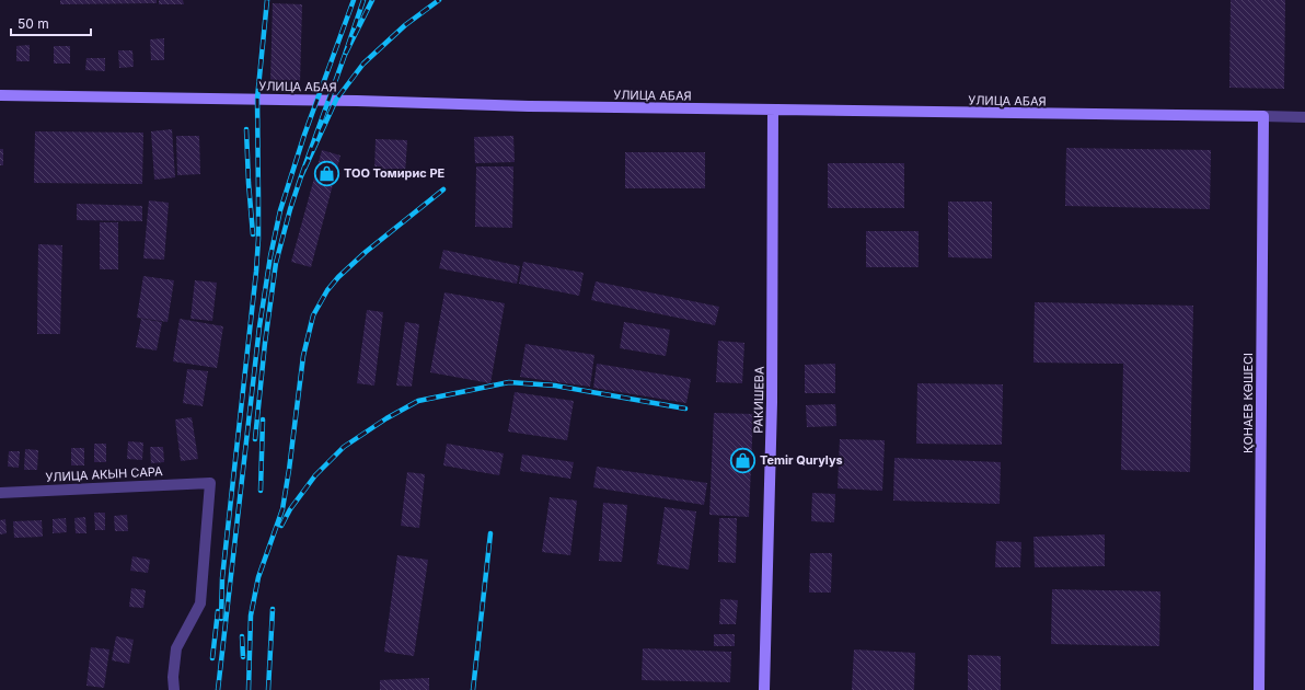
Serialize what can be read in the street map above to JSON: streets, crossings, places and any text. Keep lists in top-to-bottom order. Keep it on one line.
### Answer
{"streets":{"street":["УЛИЦА АБАЯ","РАКИШЕВА","ҚОНАЕВ КӨШЕСІ","УЛИЦА АКЫН САРА"]},"crossings":[["УЛИЦА АБАЯ","РАКИШЕВА"],["УЛИЦА АБАЯ","ҚОНАЕВ КӨШЕСІ"]],"places":{"shop":["ТОО Томирис РЕ","Temir Qurylys"]},"scale_bar":"50 m"}
